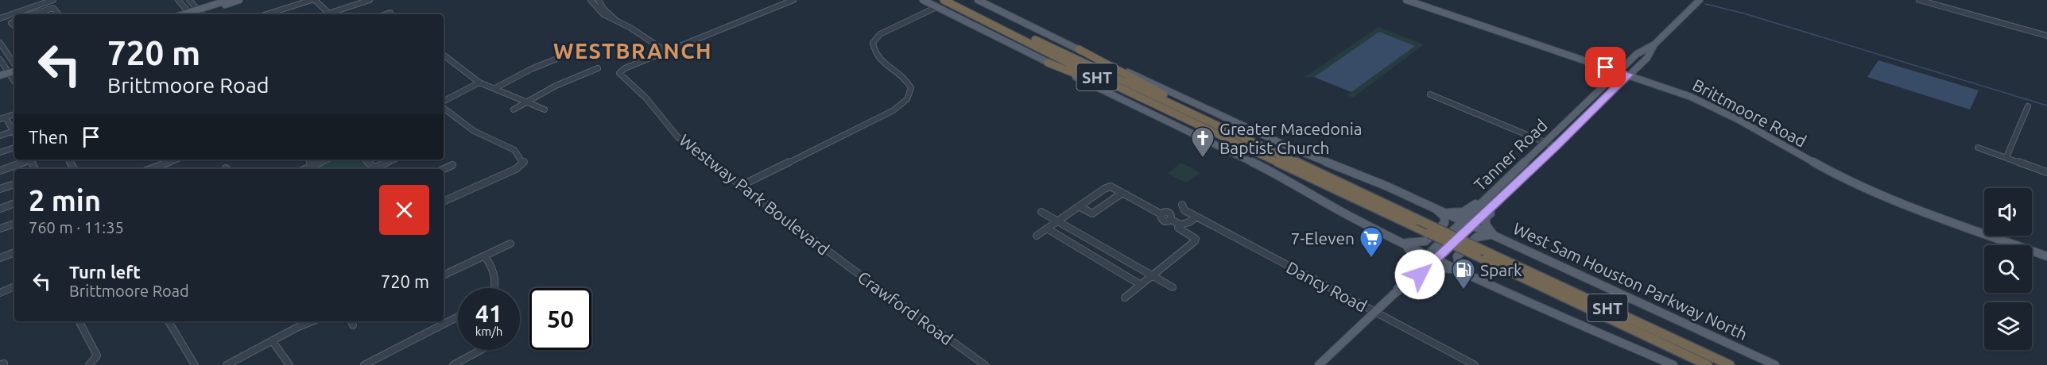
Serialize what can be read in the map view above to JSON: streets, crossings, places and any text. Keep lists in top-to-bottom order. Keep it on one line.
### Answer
{"streets":{"highway":["SHT"],"main road":["Brittmoore Road","Tanner Road","West Sam Houston Parkway North"],"street":["Westway Park Boulevard","Dancy Road","Crawford Road"]},"crossings":[["Brittmoore Road","Tanner Road"],["Tanner Road","West Sam Houston Parkway North"],["Tanner Road","Dancy Road"],["Westway Park Boulevard","Crawford Road"]],"districts":["WESTBRANCH"],"places":{"church":["Greater Macedonia Baptist Church"],"supermarket":["7-Eleven"],"fuel station":["Spark"]},"page":{"turn":["720 m","Brittmoore Road"],"then":"Then","heading":["2 min","760 m · 11:35"],"list":[{"name":"Turn left","note":"Brittmoore Road","value":"720 m"}],"speed":"41 km/h","limit":"50"}}
